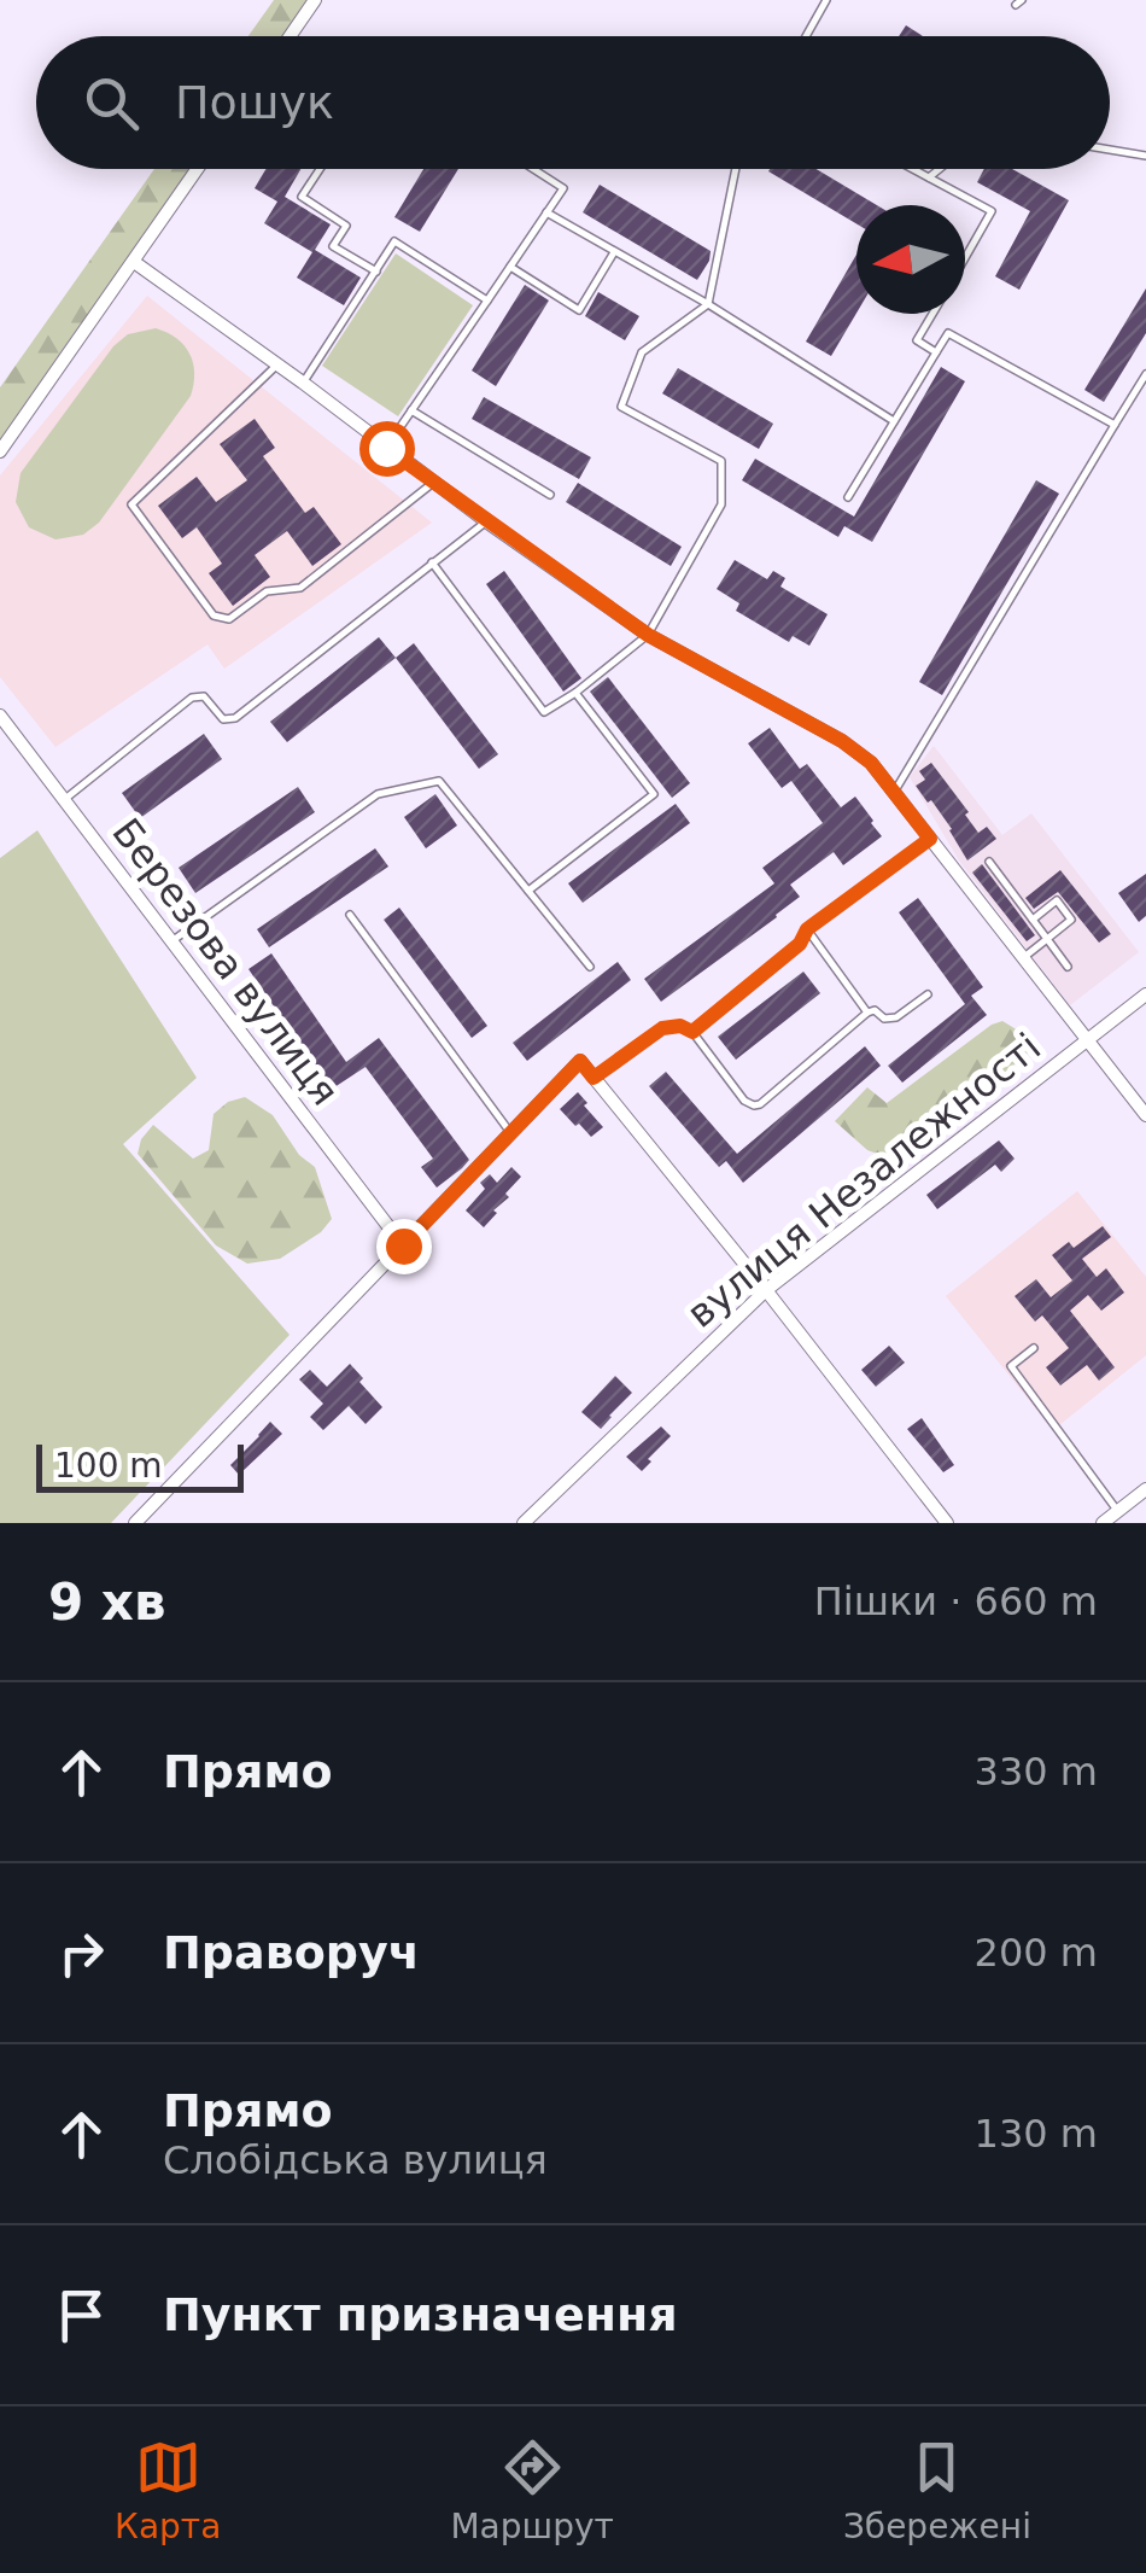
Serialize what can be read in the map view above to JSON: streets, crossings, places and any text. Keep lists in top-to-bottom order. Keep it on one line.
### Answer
{"streets":{"street":["Березова вулиця","вулиця Незалежності"]},"scale_bar":"100 m","north":"left","page":{"search":"Пошук","scale":"100 m","heading":["9 хв","Пішки · 660 m"],"list":[["Прямо","330 m"],["Праворуч","200 m"],["Прямо","Слобідська вулиця","130 m"],"Пункт призначення"],"nav":["Карта","Маршрут","Збережені"]}}
